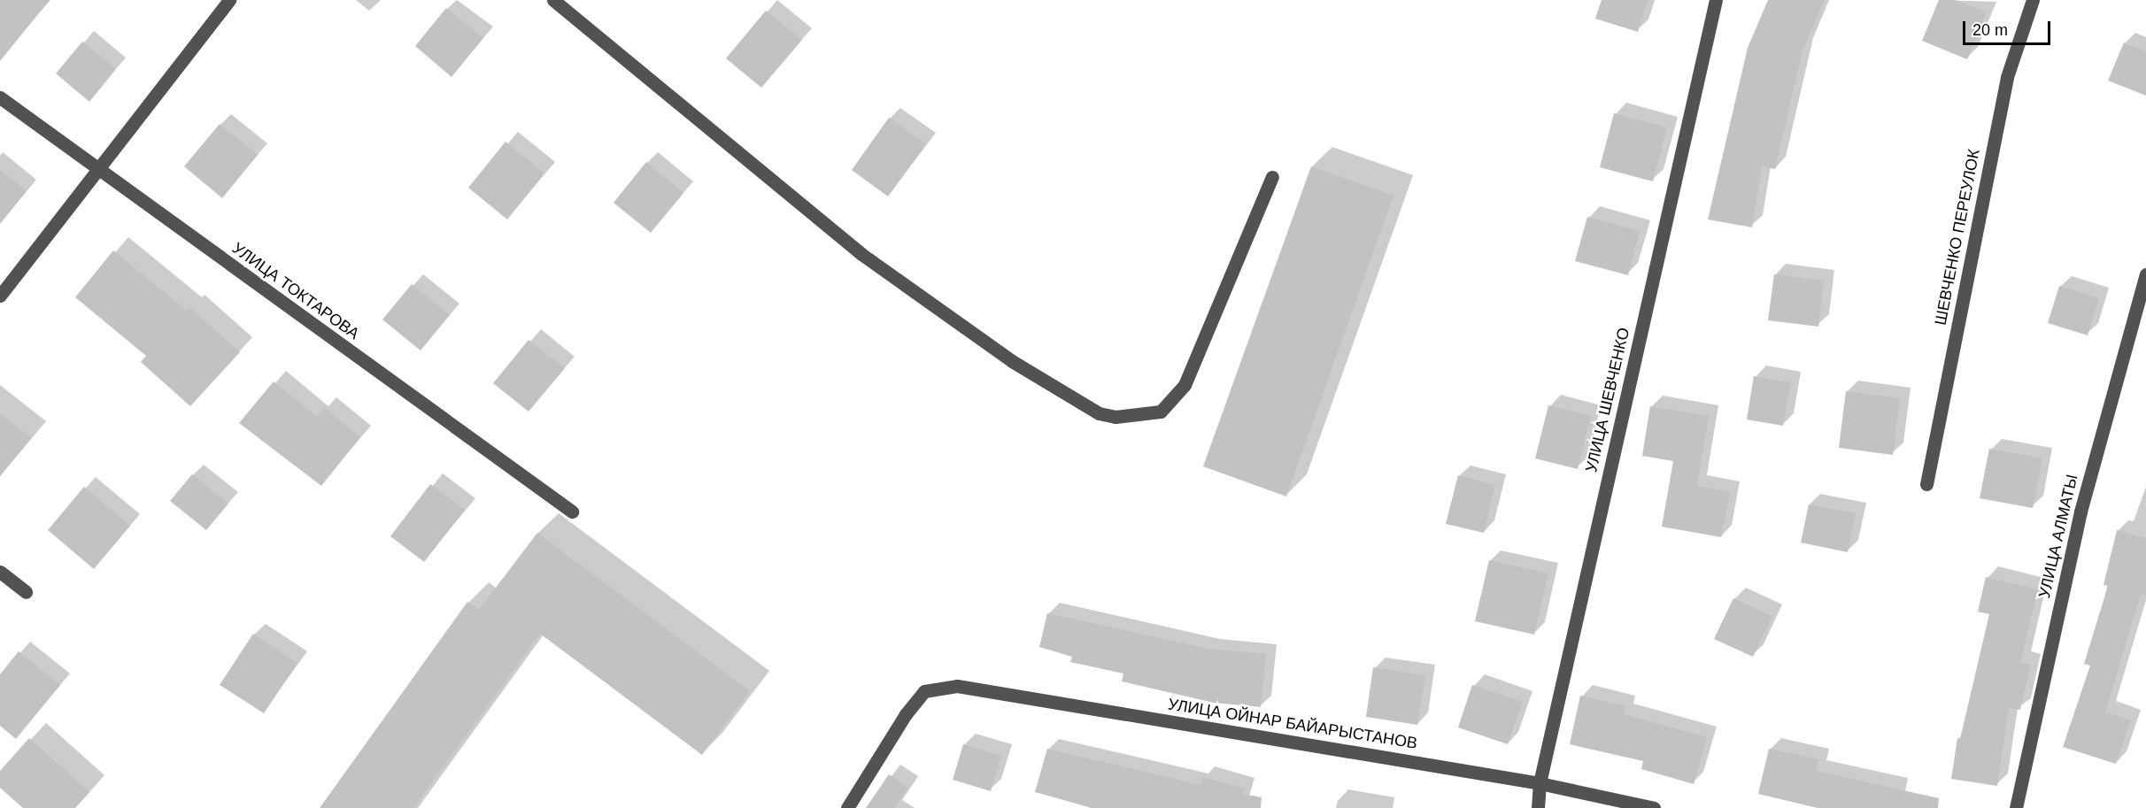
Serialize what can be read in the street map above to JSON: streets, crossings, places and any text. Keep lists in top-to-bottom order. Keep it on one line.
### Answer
{"streets":{"street":["ШЕВЧЕНКО ПЕРЕУЛОК","УЛИЦА ТОКТАРОВА","УЛИЦА ШЕВЧЕНКО","УЛИЦА АЛМАТЫ","УЛИЦА ОЙНАР БАЙАРЫСТАНОВ"]},"crossings":[["УЛИЦА ШЕВЧЕНКО","УЛИЦА ОЙНАР БАЙАРЫСТАНОВ"]],"scale_bar":"20 m"}
